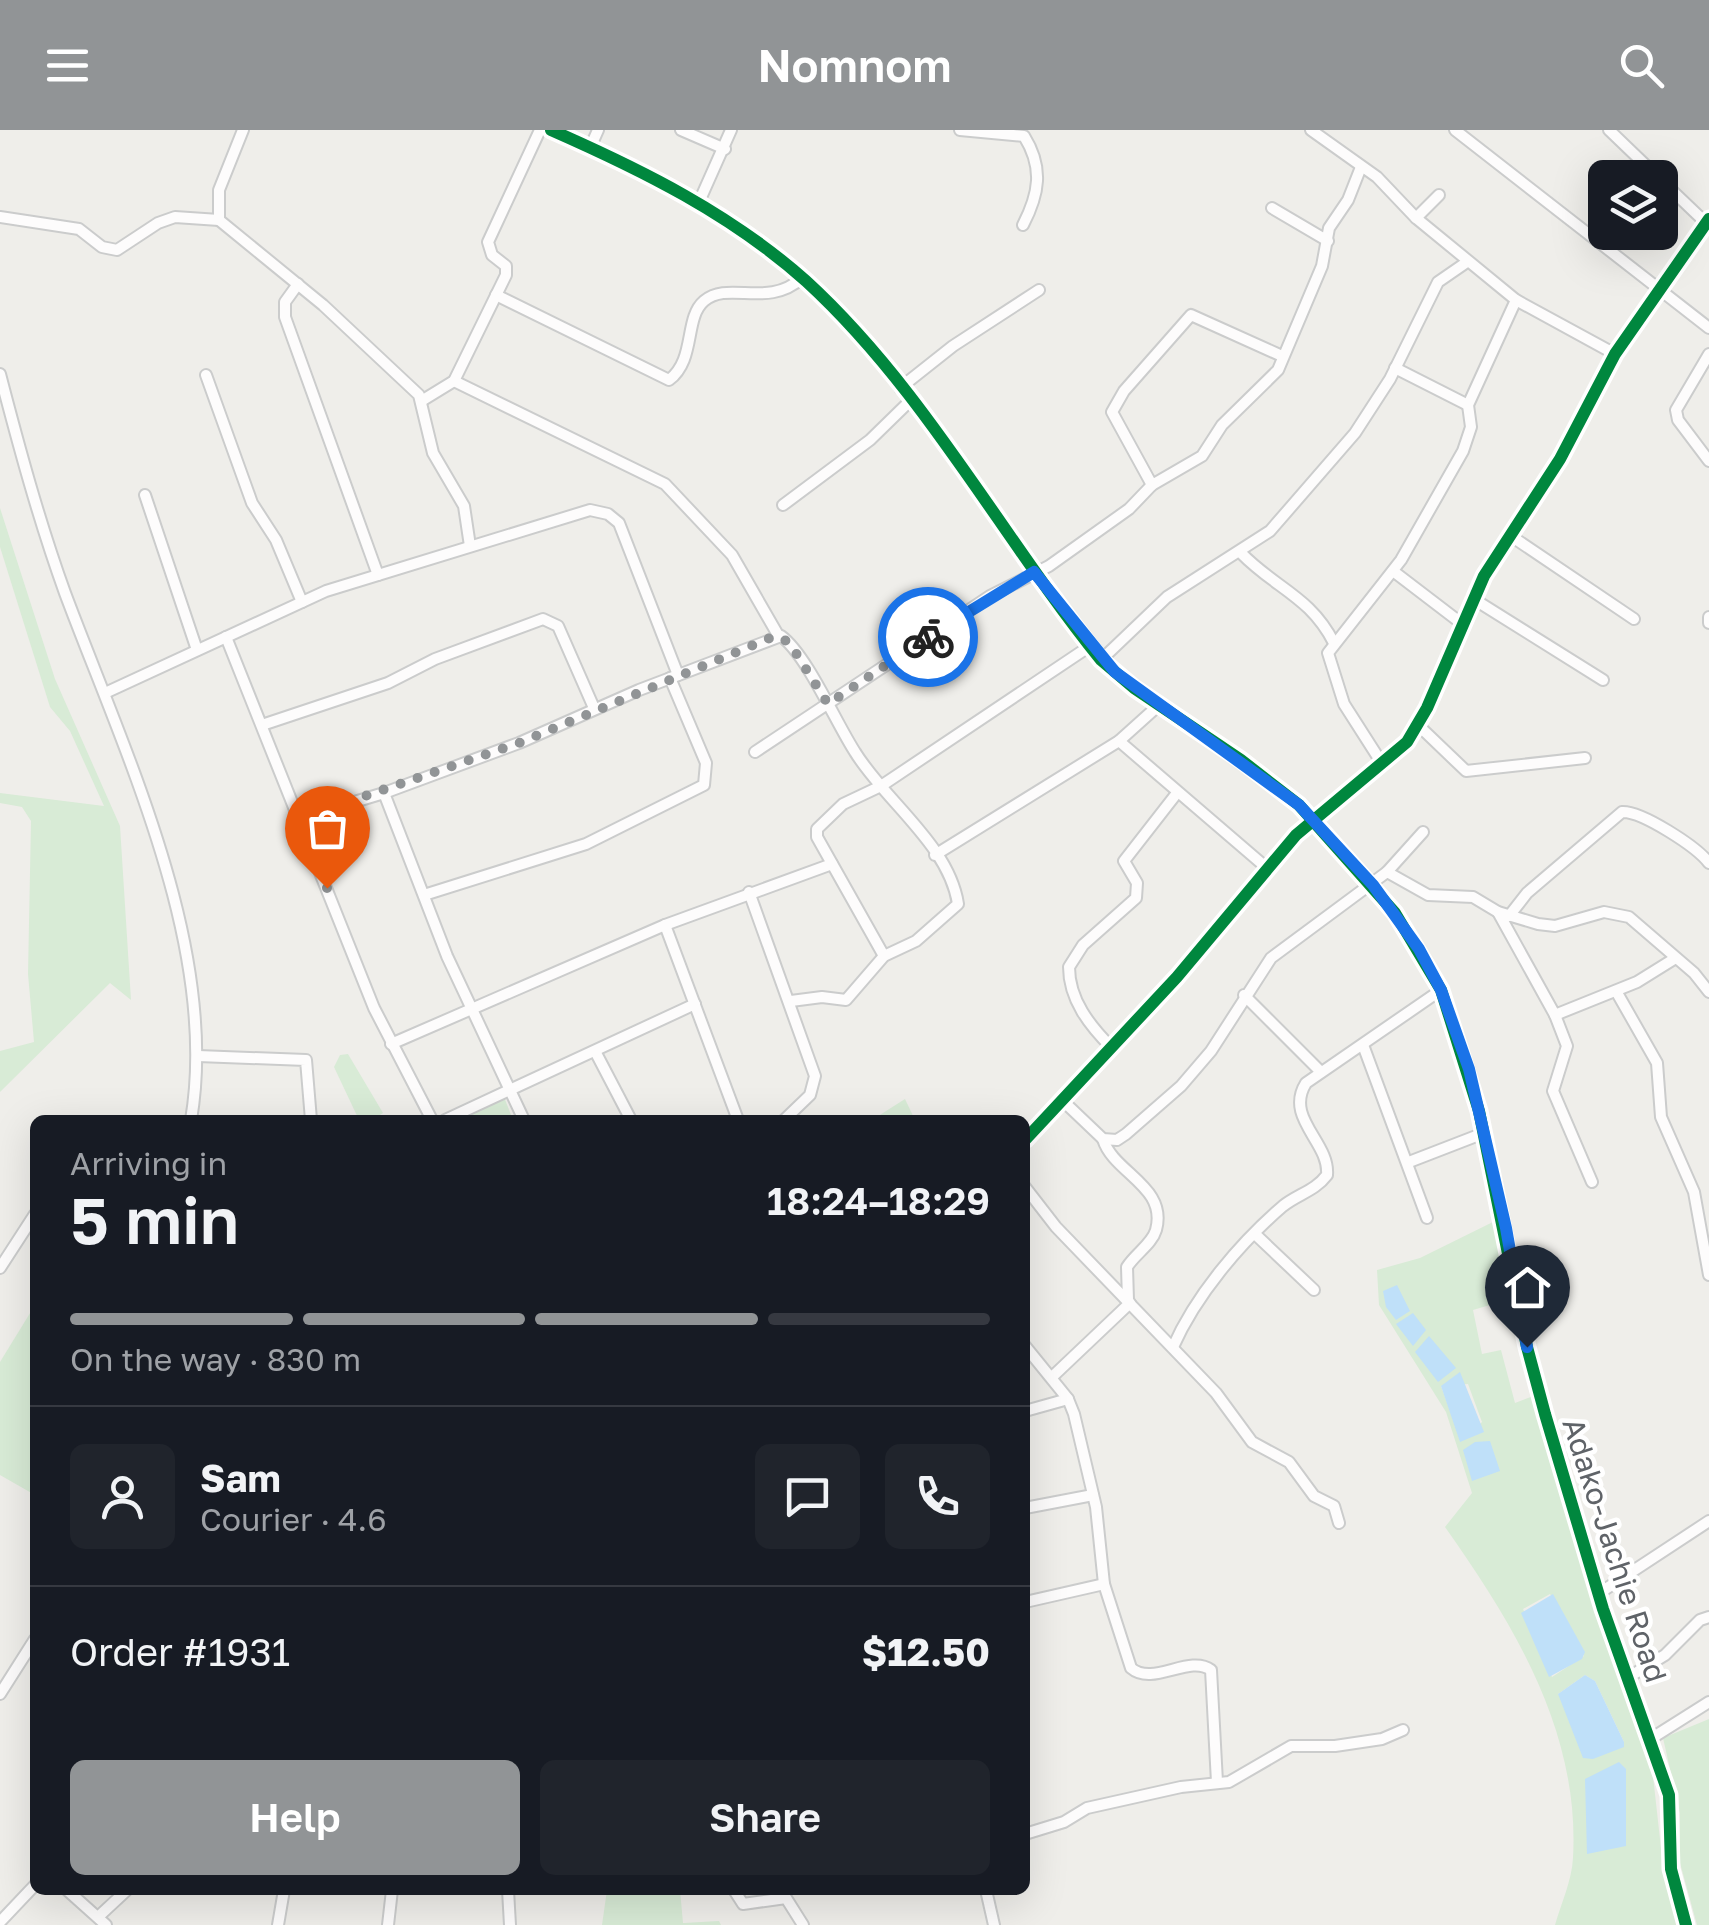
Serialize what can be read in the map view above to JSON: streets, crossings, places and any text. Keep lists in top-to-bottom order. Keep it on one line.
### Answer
{"streets":{"street":["Adako-Jachie Road"]},"page":{"header":"Nomnom","heading":["5 min","Arriving in","18:24–18:29"],"panel":["Sam","Courier · 4.6","Order #1931","$12.50"],"bar":"On the way · 830 m","buttons":["Help","Share"]}}
